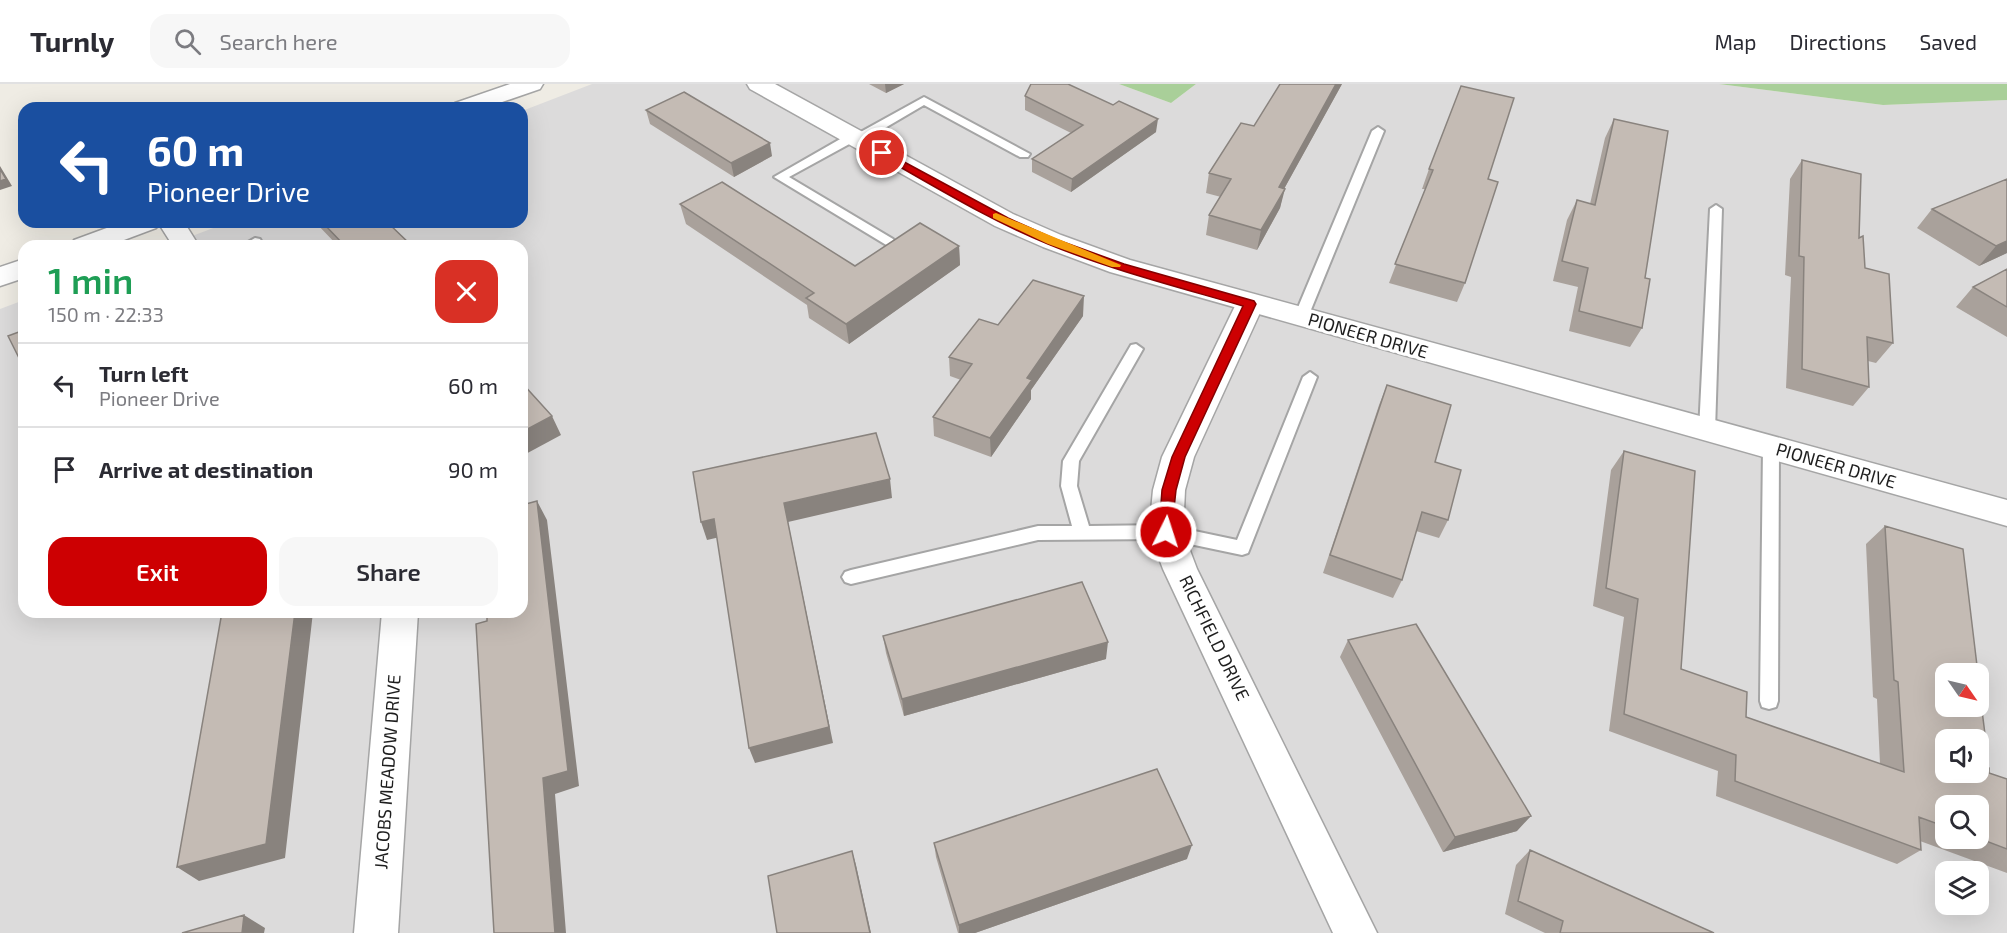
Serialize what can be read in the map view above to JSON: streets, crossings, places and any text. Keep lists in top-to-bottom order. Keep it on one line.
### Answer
{"streets":{"street":["PIONEER DRIVE","RICHFIELD DRIVE","JACOBS MEADOW DRIVE"]},"crossings":[["PIONEER DRIVE","RICHFIELD DRIVE"]],"north":"bottom right","page":{"header":"Turnly","search":"Search here","nav":["Map","Directions","Saved"],"turn":["60 m","Pioneer Drive"],"heading":["1 min","150 m · 22:33"],"list":[{"name":"Turn left","note":"Pioneer Drive","value":"60 m"},{"name":"Arrive at destination","value":"90 m"}],"buttons":["Exit","Share"]}}
